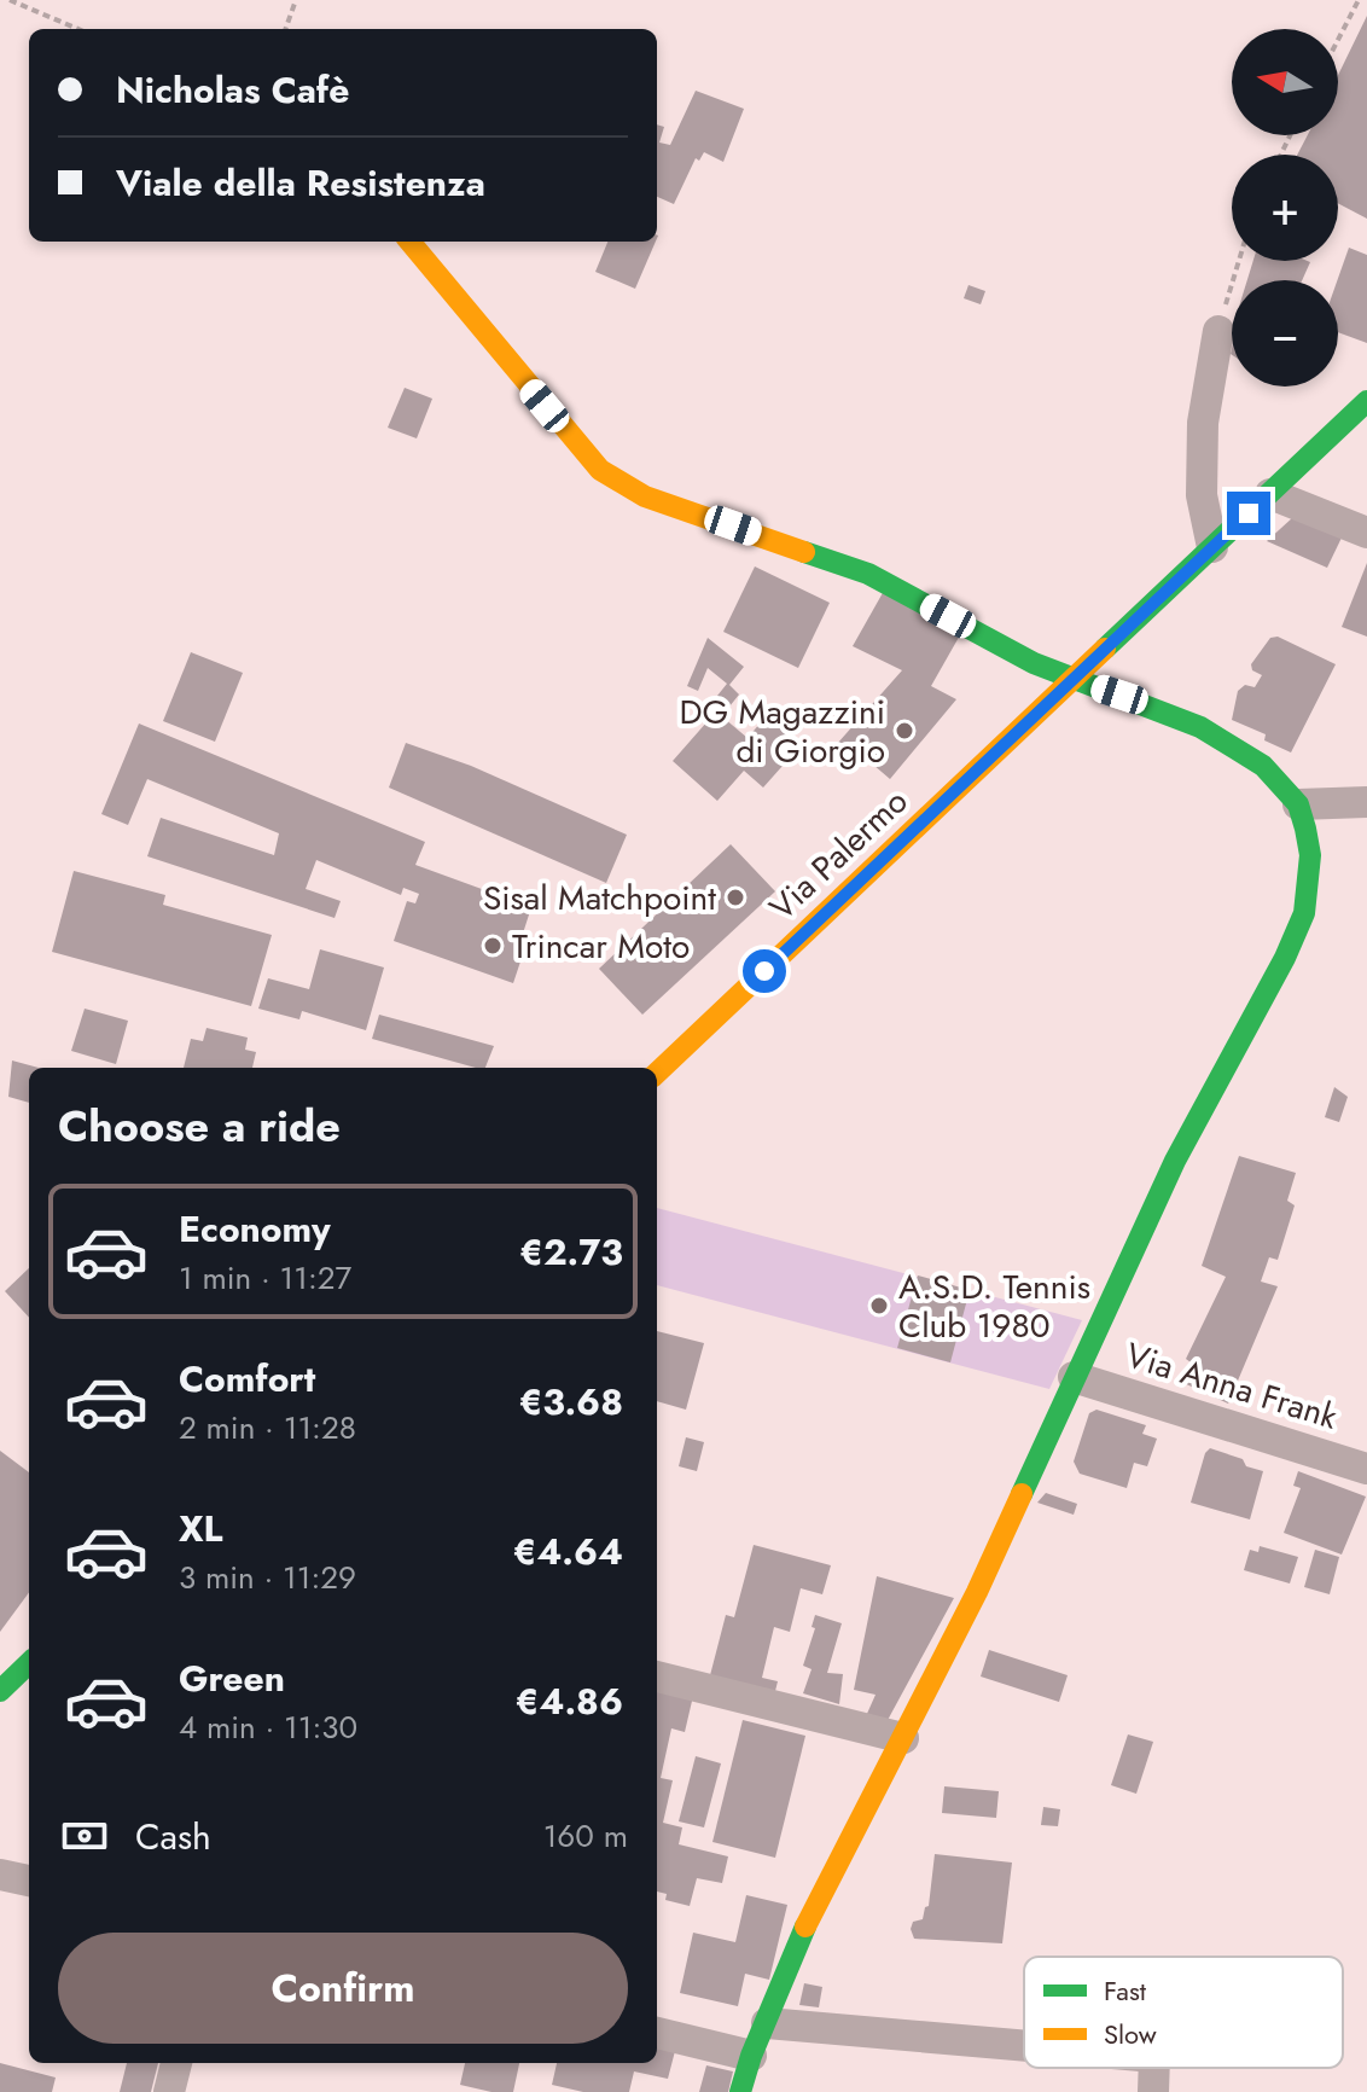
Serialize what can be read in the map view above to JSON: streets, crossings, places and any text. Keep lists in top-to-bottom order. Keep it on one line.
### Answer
{"streets":{"street":["Via Palermo","Via Anna Frank"]},"places":["DG Magazzini di Giorgio","Sisal Matchpoint","Trincar Moto","A.S.D. Tennis Club 1980"],"legend":["Fast","Slow"],"north":"left","page":{"map_buttons":["+","−"],"banner":["Nicholas Cafè","Viale della Resistenza"],"heading":"Choose a ride","list":[{"name":"Economy","note":"1 min · 11:27","value":"€2.73"},{"name":"Comfort","note":"2 min · 11:28","value":"€3.68"},{"name":"XL","note":"3 min · 11:29","value":"€4.64"},{"name":"Green","note":"4 min · 11:30","value":"€4.86"}],"pay":["Cash","160 m"],"buttons":"Confirm"}}
